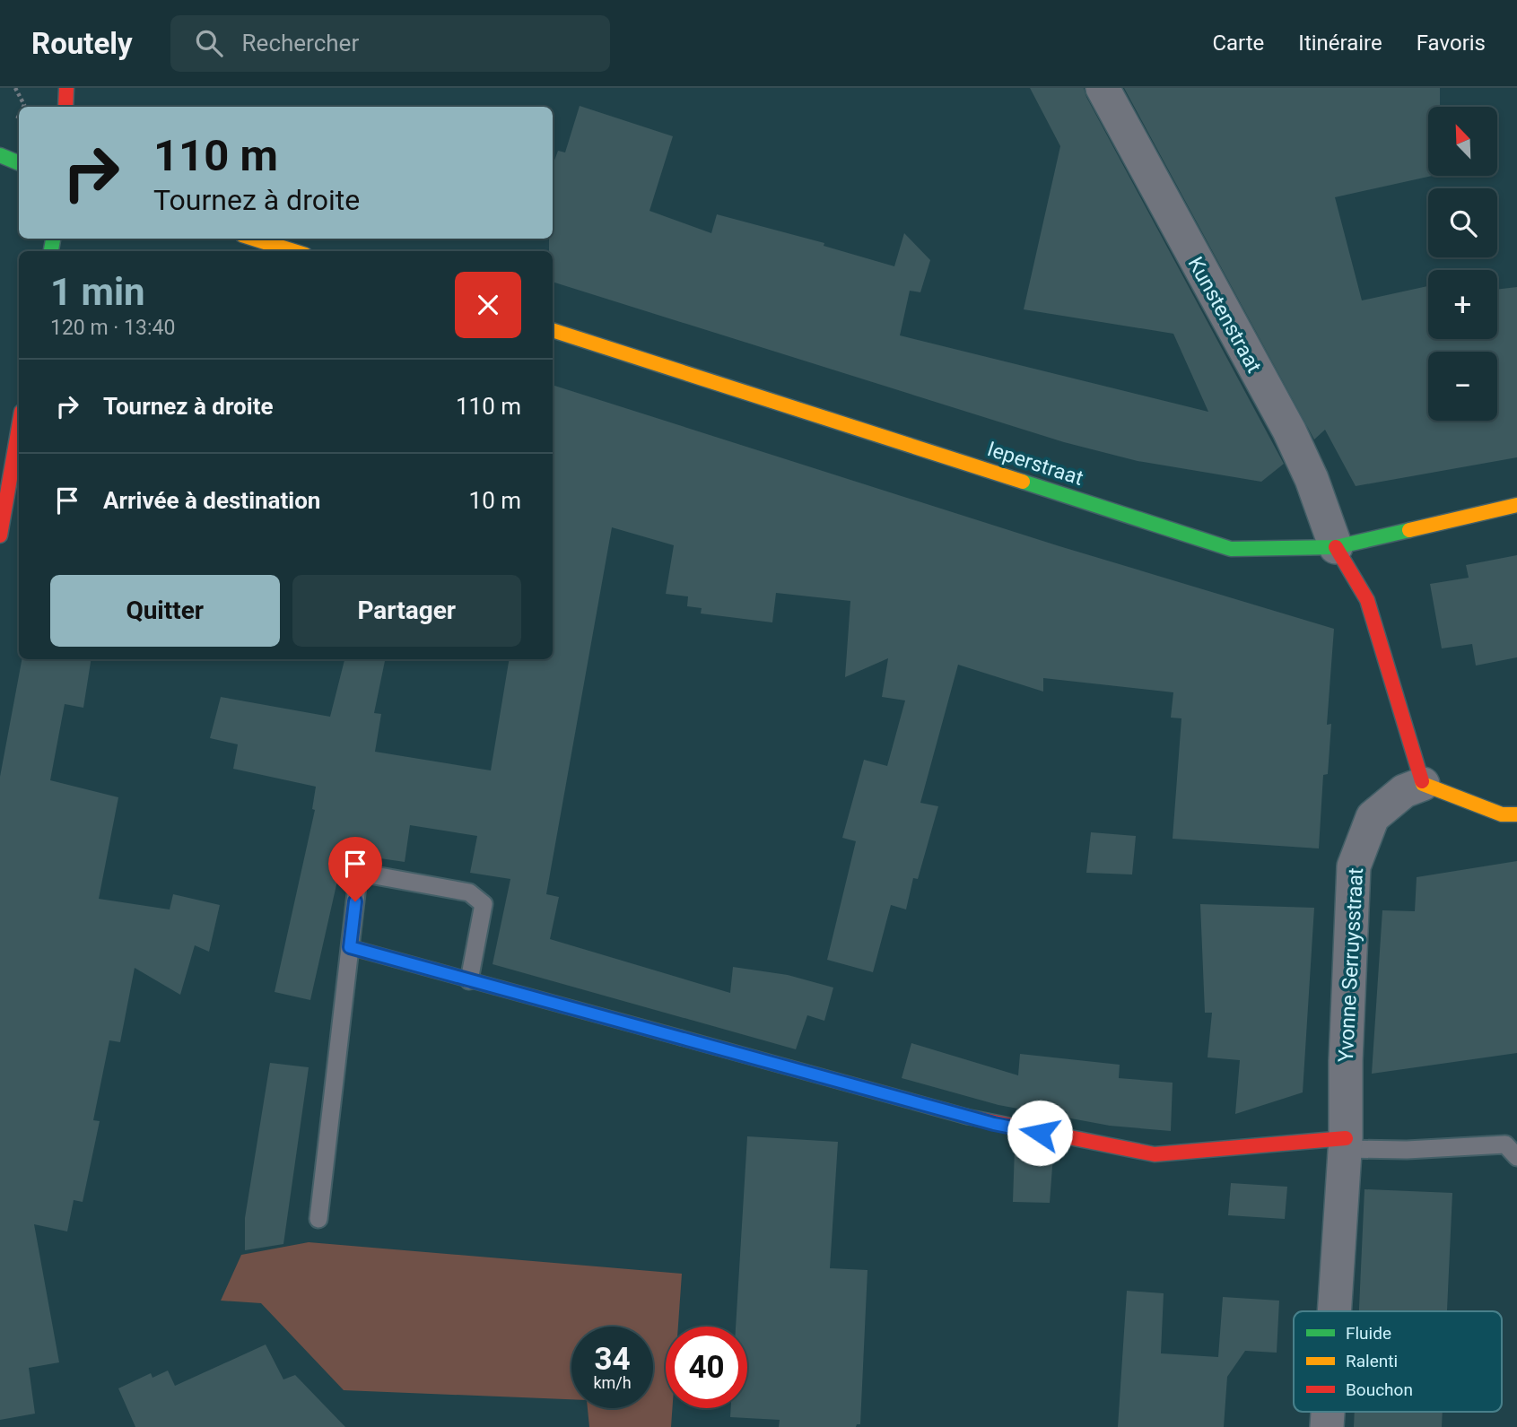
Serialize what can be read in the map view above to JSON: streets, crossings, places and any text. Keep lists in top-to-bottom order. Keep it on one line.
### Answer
{"streets":{"street":["Kunstenstraat","Ieperstraat","Yvonne Serruysstraat"]},"crossings":[["Kunstenstraat","Ieperstraat"]],"legend":["Fluide","Ralenti","Bouchon"],"north":"top left","page":{"header":"Routely","search":"Rechercher","nav":["Carte","Itinéraire","Favoris"],"map_buttons":["+","−"],"turn":["110 m","Tournez à droite"],"heading":["1 min","120 m · 13:40"],"list":[{"name":"Tournez à droite","value":"110 m"},{"name":"Arrivée à destination","value":"10 m"}],"buttons":["Quitter","Partager"],"speed":"34 km/h","limit":"40"}}
